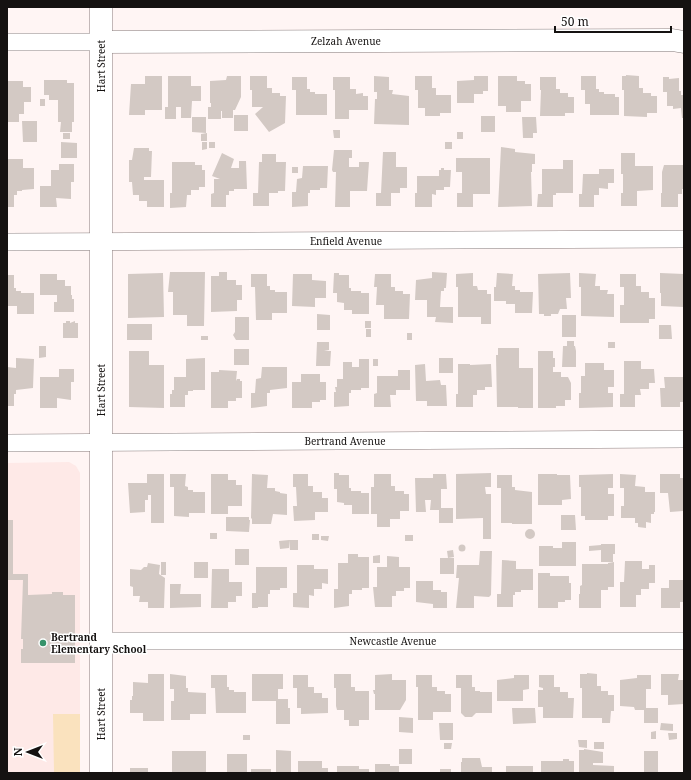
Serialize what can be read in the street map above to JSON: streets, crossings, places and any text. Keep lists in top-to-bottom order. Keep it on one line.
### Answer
{"streets":{"street":["Zelzah Avenue","Hart Street","Enfield Avenue","Bertrand Avenue","Newcastle Avenue"]},"crossings":[["Zelzah Avenue","Hart Street"],["Hart Street","Enfield Avenue"],["Hart Street","Bertrand Avenue"],["Hart Street","Newcastle Avenue"]],"places":["Bertrand Elementary School"],"scale_bar":"50 m","north":"left"}
